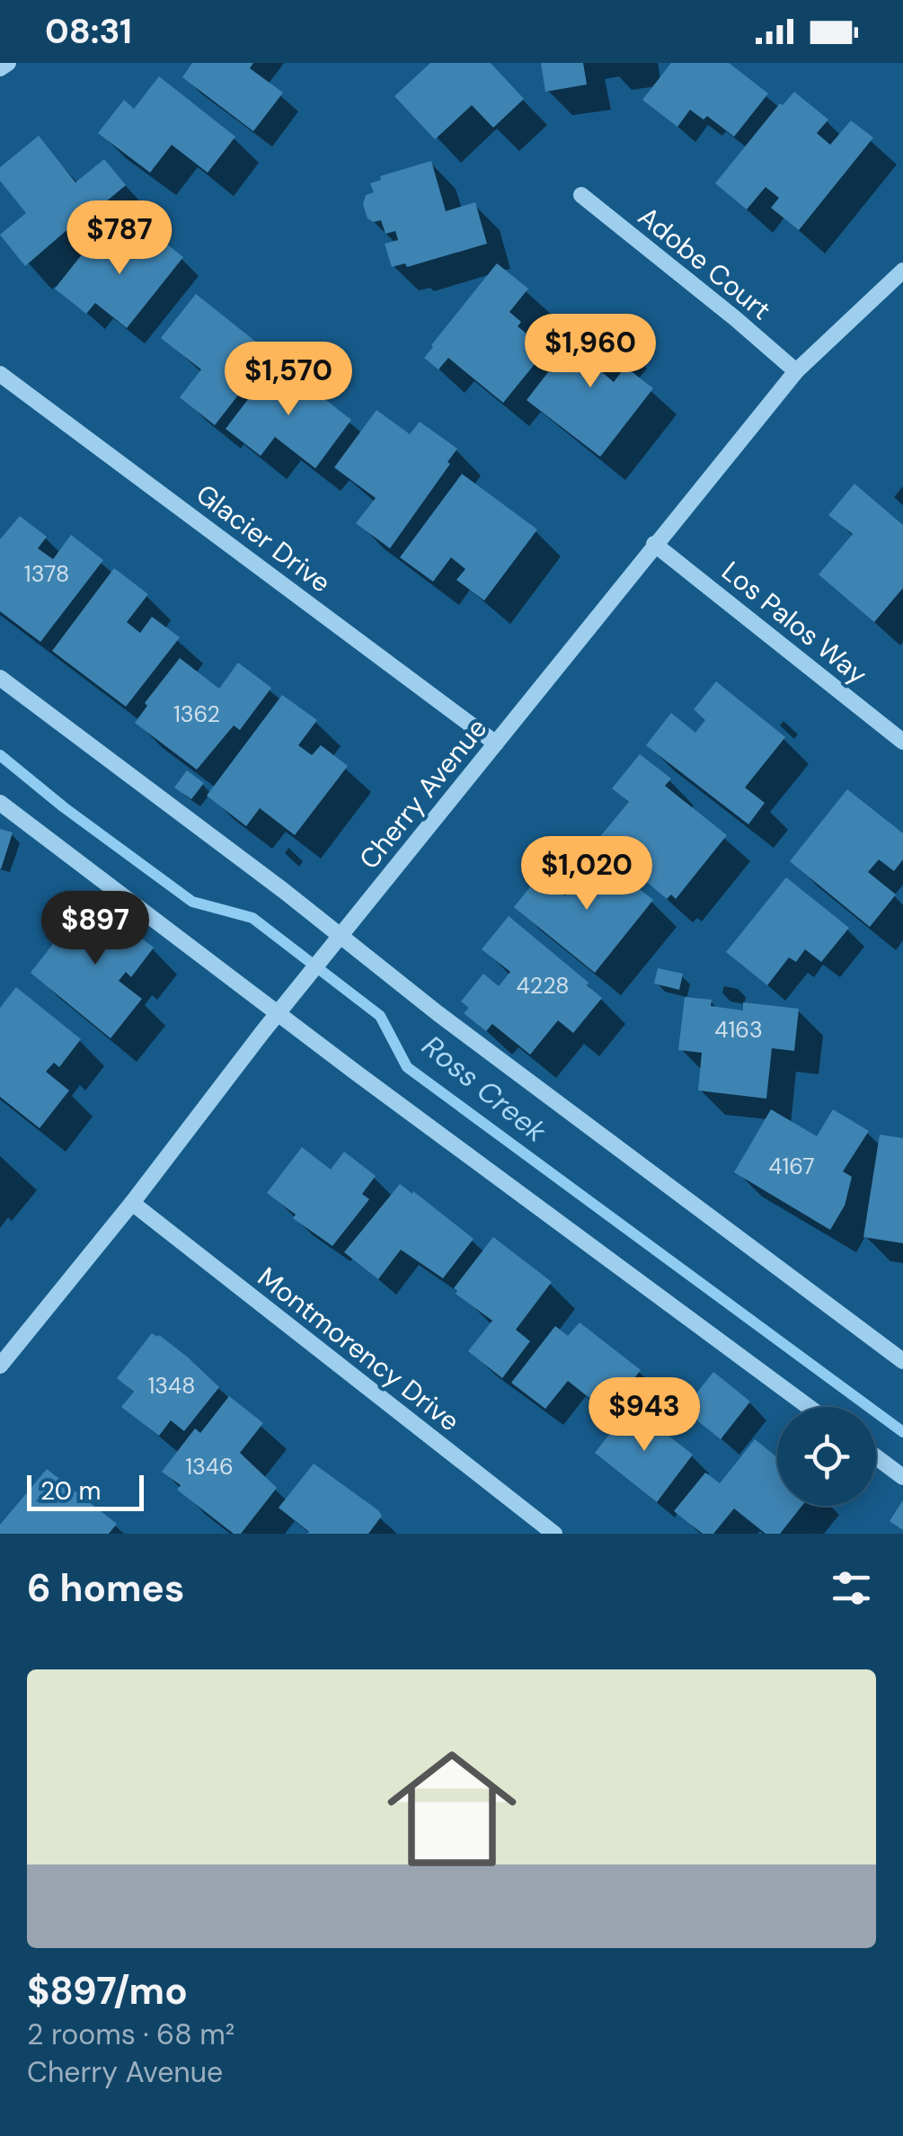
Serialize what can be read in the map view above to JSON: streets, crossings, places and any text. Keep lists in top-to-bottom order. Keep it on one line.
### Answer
{"streets":{"street":["Adobe Court","Glacier Drive","Los Palos Way","Cherry Avenue","Montmorency Drive"]},"crossings":[["Adobe Court","Cherry Avenue"],["Glacier Drive","Cherry Avenue"],["Los Palos Way","Cherry Avenue"],["Cherry Avenue","Montmorency Drive"]],"water":["Ross Creek"],"house_numbers":["1378","1362","4228","4163","4167","1348","1346"],"scale_bar":"20 m","page":{"status":"08:31","price":["$787","$1,960","$1,570","$1,020","$897","$943"],"scale":"20 m","heading":"6 homes","list":[{"name":"$897/mo","note":"2 rooms · 68 m² · Cherry Avenue"}]}}
